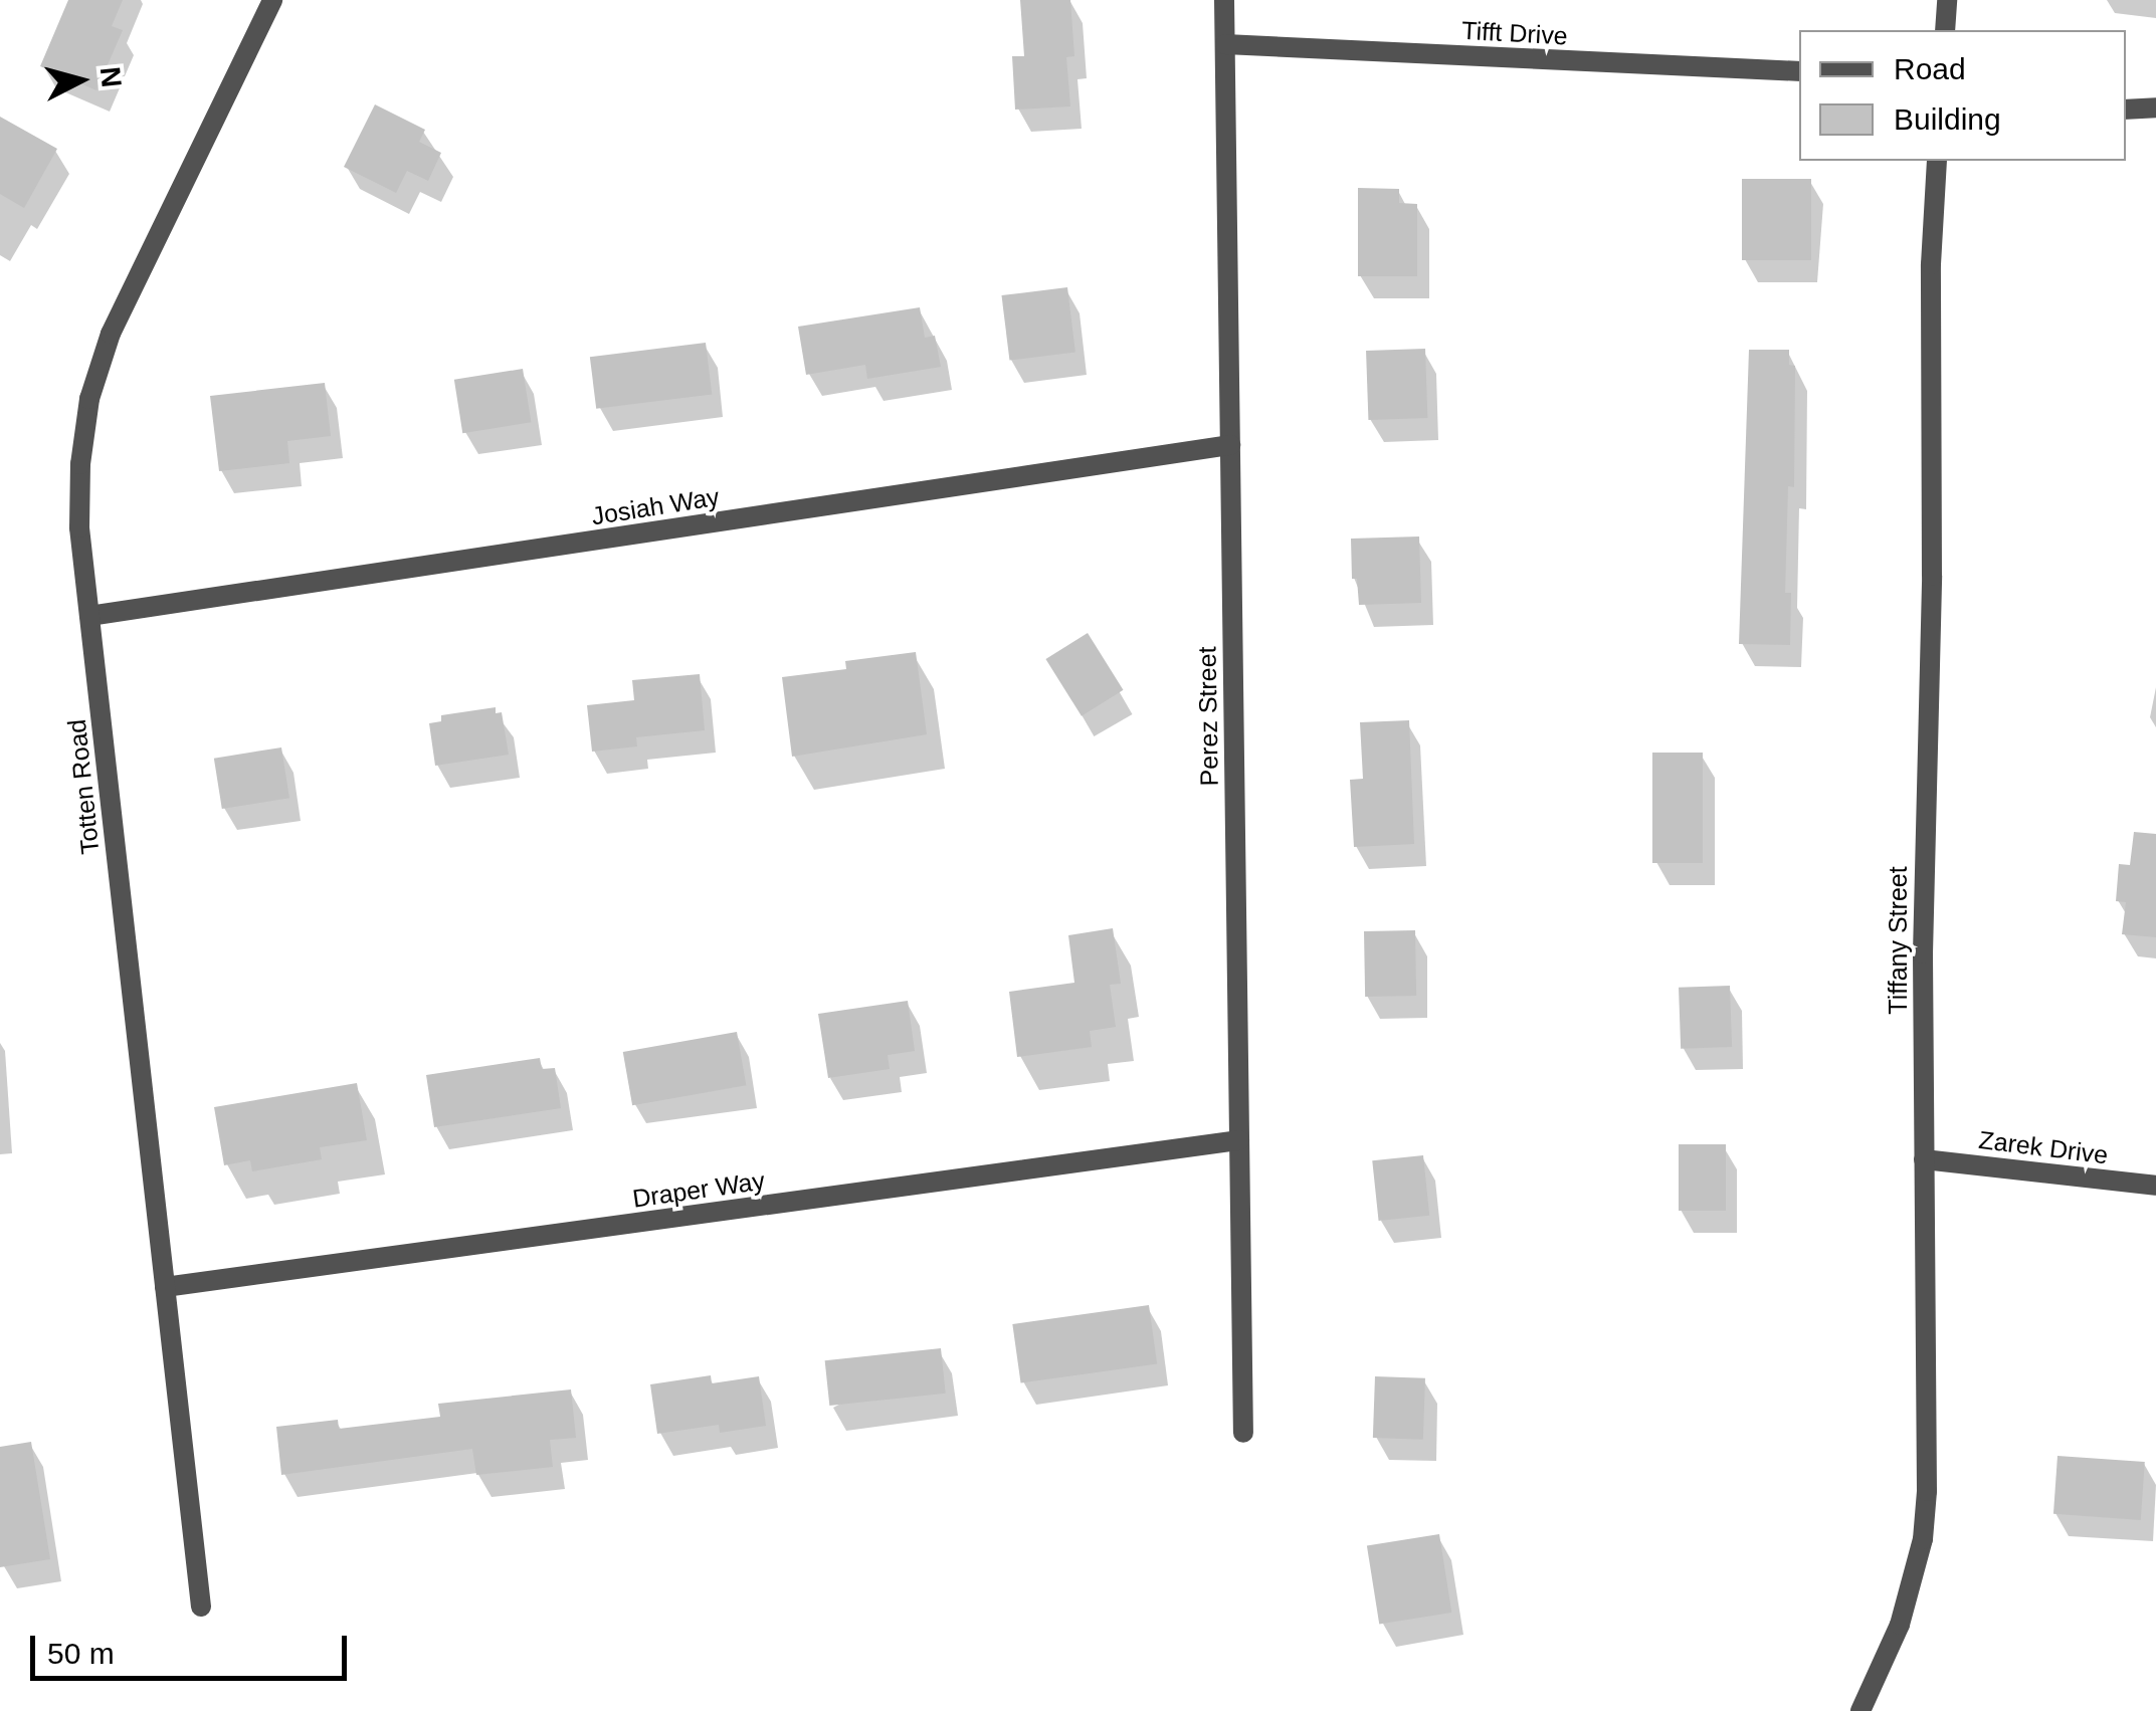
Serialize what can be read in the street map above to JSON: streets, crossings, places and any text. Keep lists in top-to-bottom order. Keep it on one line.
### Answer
{"streets":{"street":["Tifft Drive","Josiah Way","Perez Street","Totten Road","Tiffany Street","Zarek Drive","Draper Way"]},"crossings":[["Tifft Drive","Perez Street"],["Josiah Way","Perez Street"],["Josiah Way","Totten Road"],["Perez Street","Draper Way"],["Totten Road","Draper Way"],["Tiffany Street","Zarek Drive"]],"legend":["Road","Building"],"scale_bar":"50 m","north":"right"}
